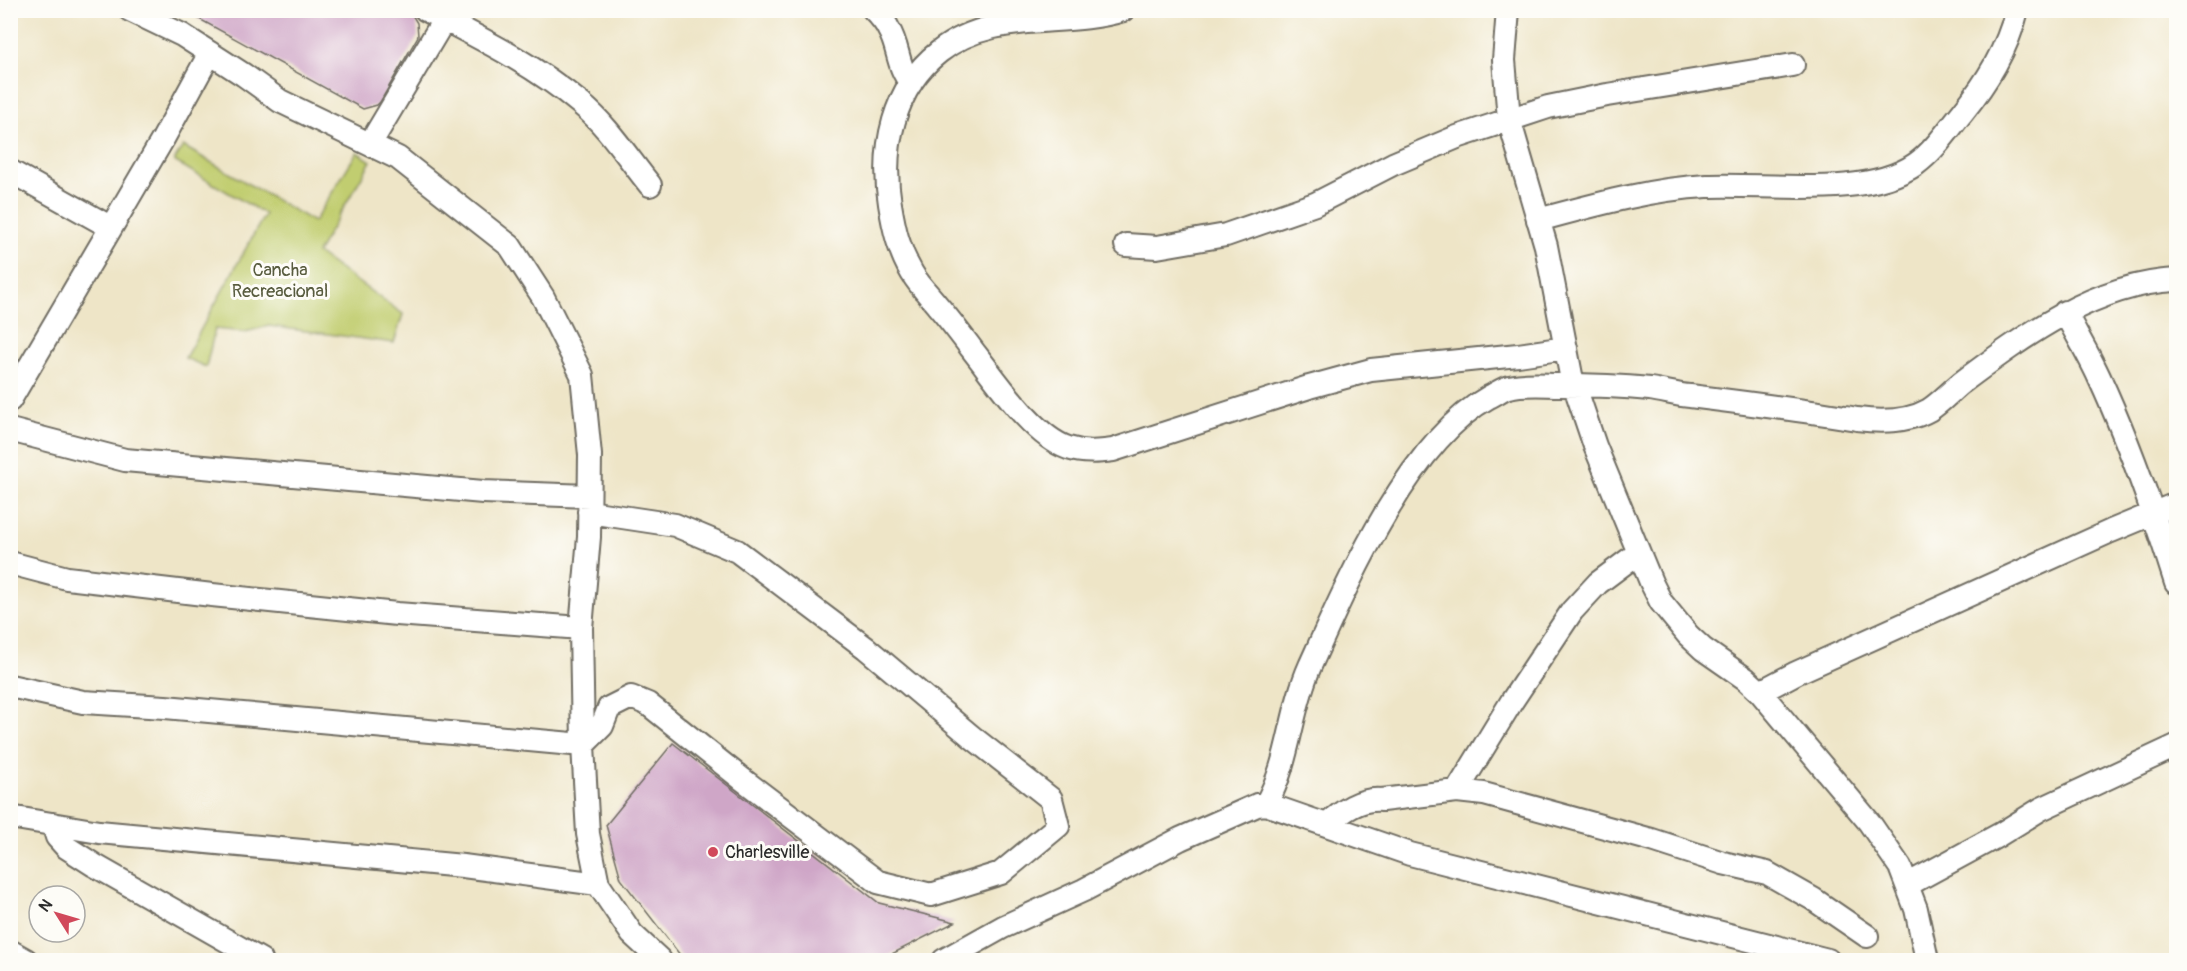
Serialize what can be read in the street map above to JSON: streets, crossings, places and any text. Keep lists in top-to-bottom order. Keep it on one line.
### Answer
{"parks":["Cancha Recreacional"],"places":["Charlesville"],"north":"top left"}
